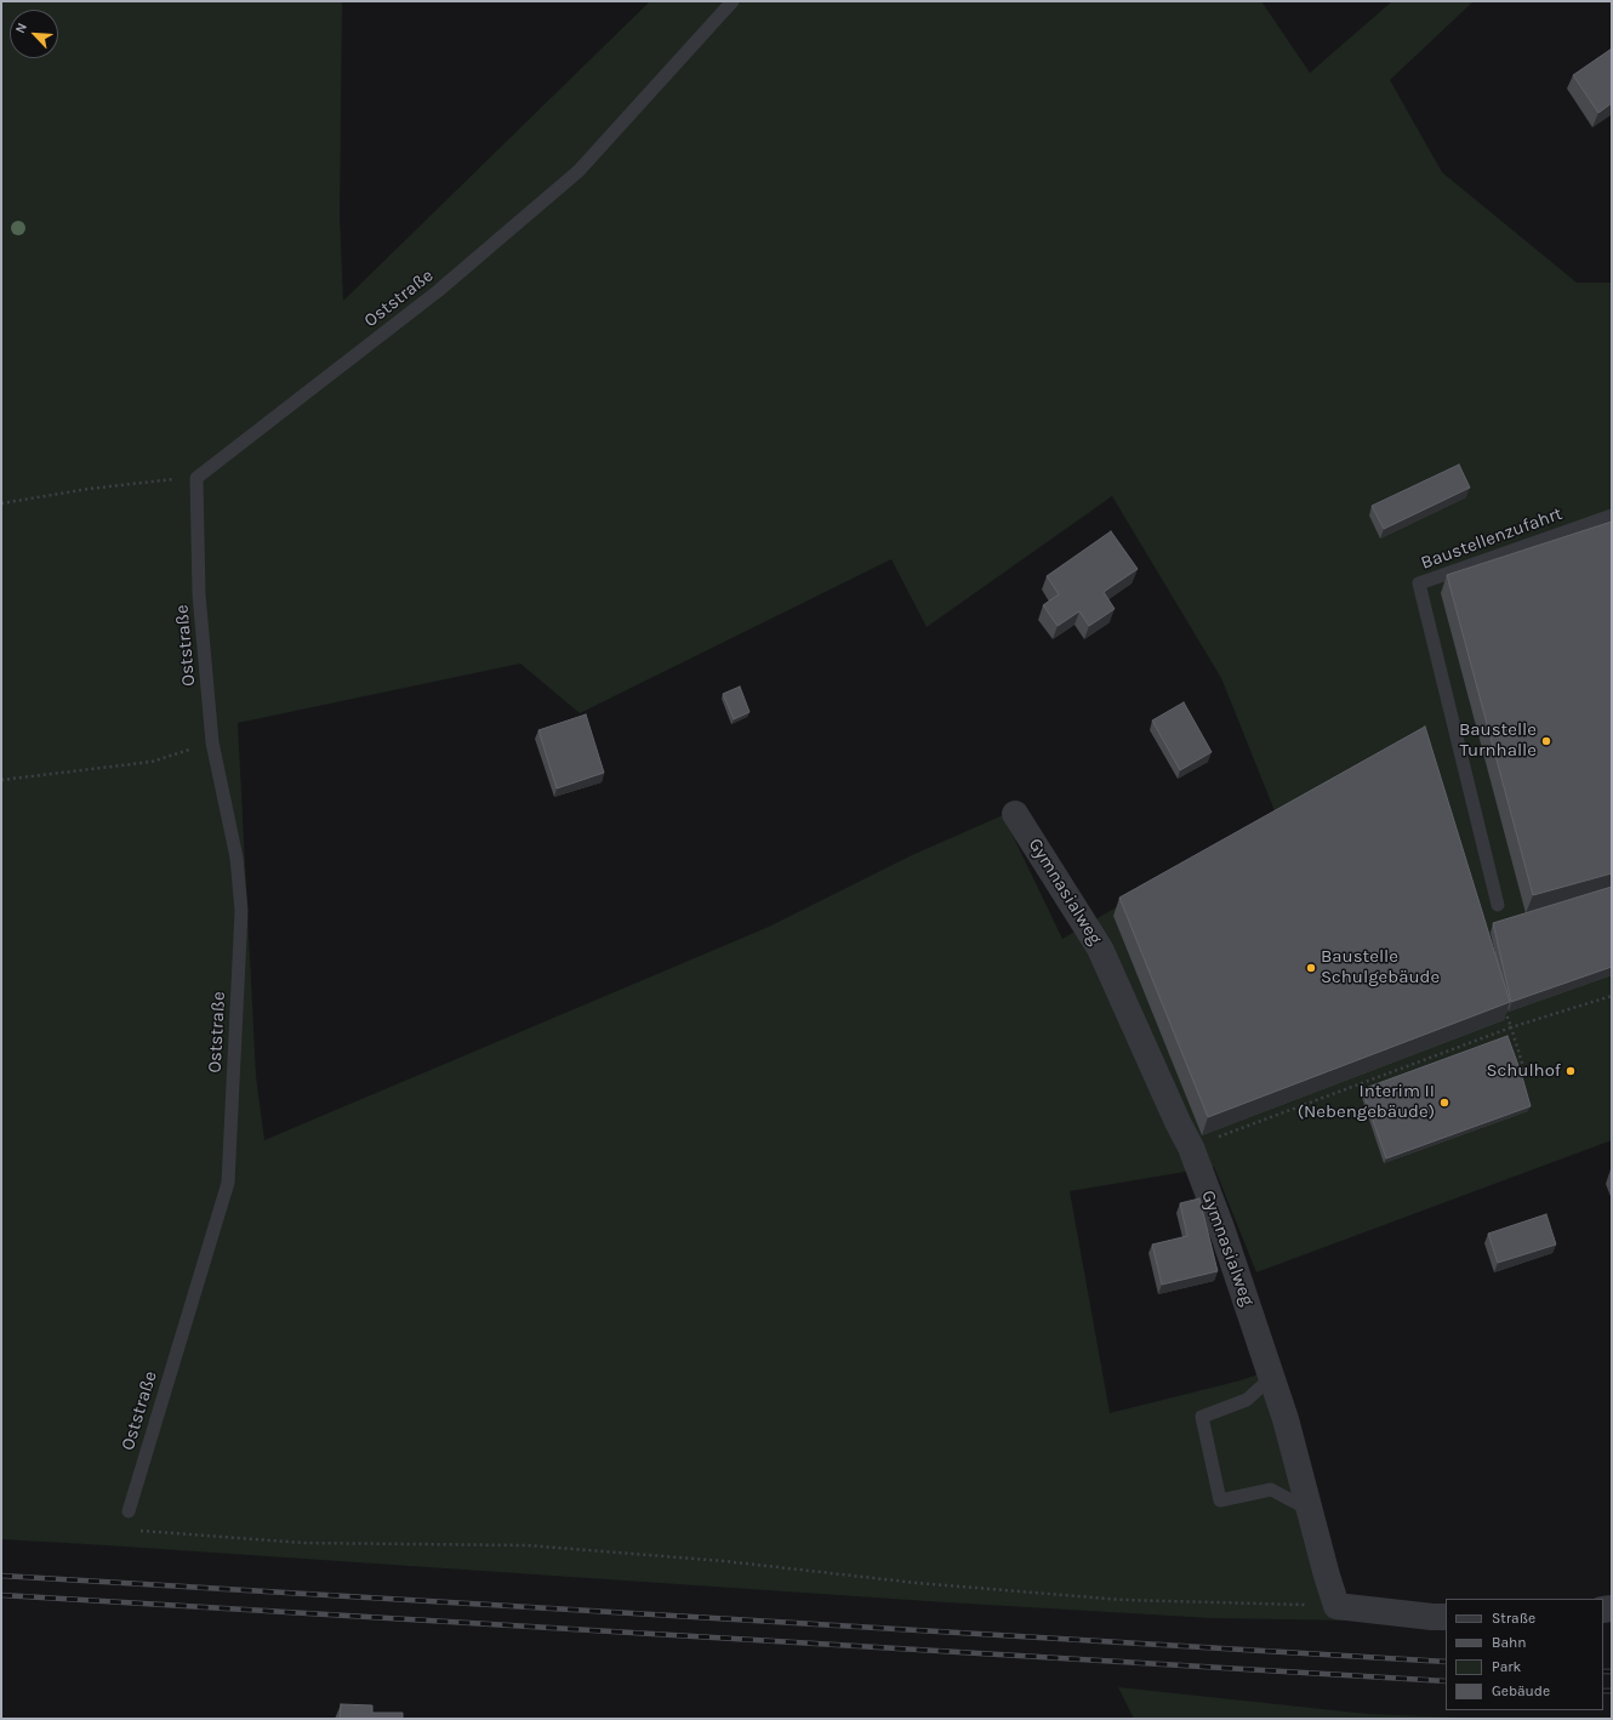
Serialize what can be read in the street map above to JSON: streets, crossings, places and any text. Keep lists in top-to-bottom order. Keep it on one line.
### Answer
{"streets":{"street":["Gymnasialweg"],"lane":["Oststraße","Baustellenzufahrt"]},"places":["Baustelle Turnhalle","Baustelle Schulgebäude","Schulhof","Interim II (Nebengebäude)"],"legend":["Straße","Bahn","Park","Gebäude"],"north":"top left"}
